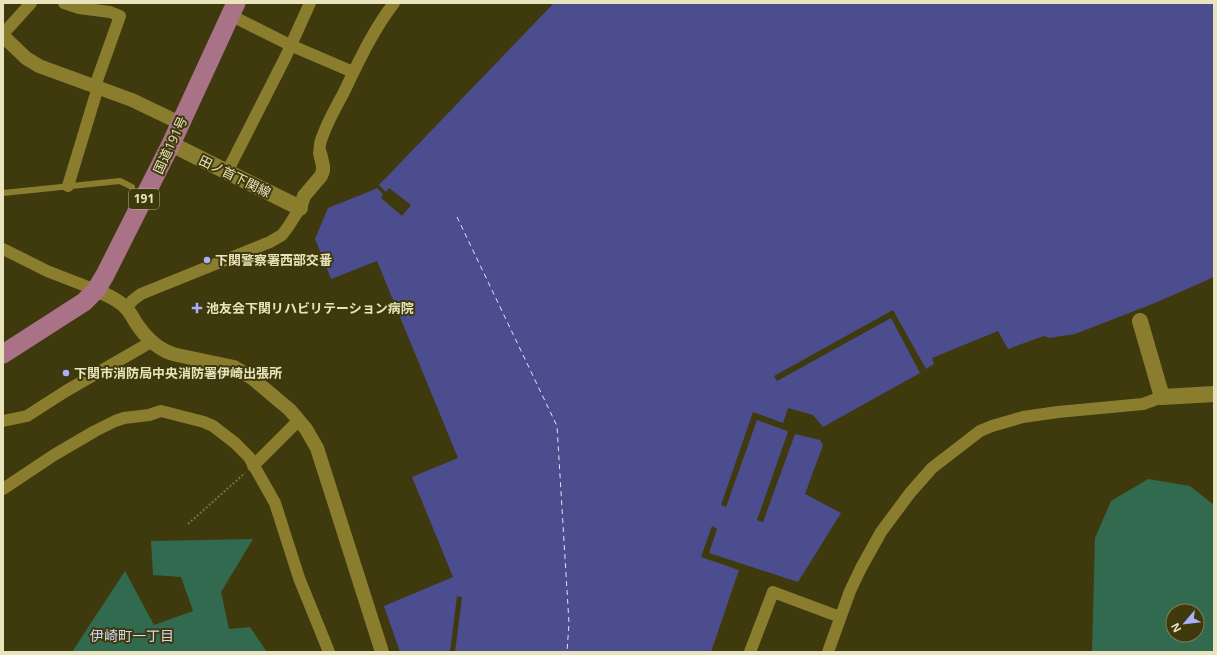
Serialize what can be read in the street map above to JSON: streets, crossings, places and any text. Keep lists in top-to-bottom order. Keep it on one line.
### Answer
{"streets":{"highway":["国道191号","191"],"main road":["田ノ首下関線"]},"crossings":[["国道191号","田ノ首下関線"]],"districts":["伊崎町一丁目"],"places":{"other":["下関警察署西部交番","下関市消防局中央消防署伊崎出張所"],"health":["池友会下関リハビリテーション病院"]},"north":"bottom left"}
